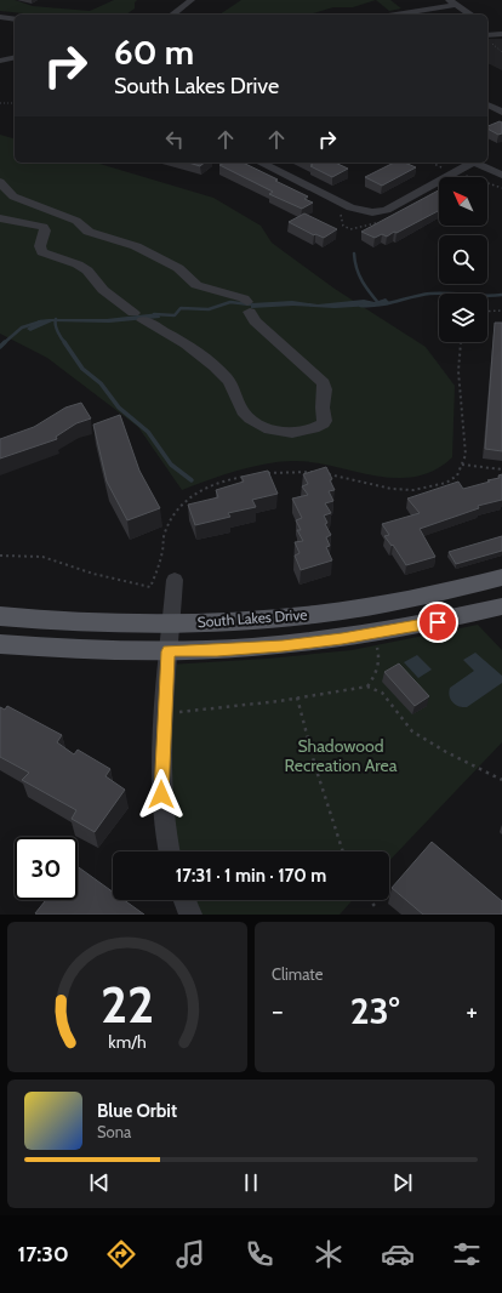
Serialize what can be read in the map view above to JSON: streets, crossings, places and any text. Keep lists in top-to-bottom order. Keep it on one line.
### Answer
{"streets":{"main road":["South Lakes Drive"]},"parks":["Shadowood Recreation Area"],"north":"top left","page":{"turn":["60 m","South Lakes Drive"],"limit":"30","trip":"17:31 · 1 min · 170 m","tile":"Climate","heat":["−","23°","+"],"song":["Blue Orbit","Sona"],"tabs":"17:30","gauge":["22","km/h"]}}
